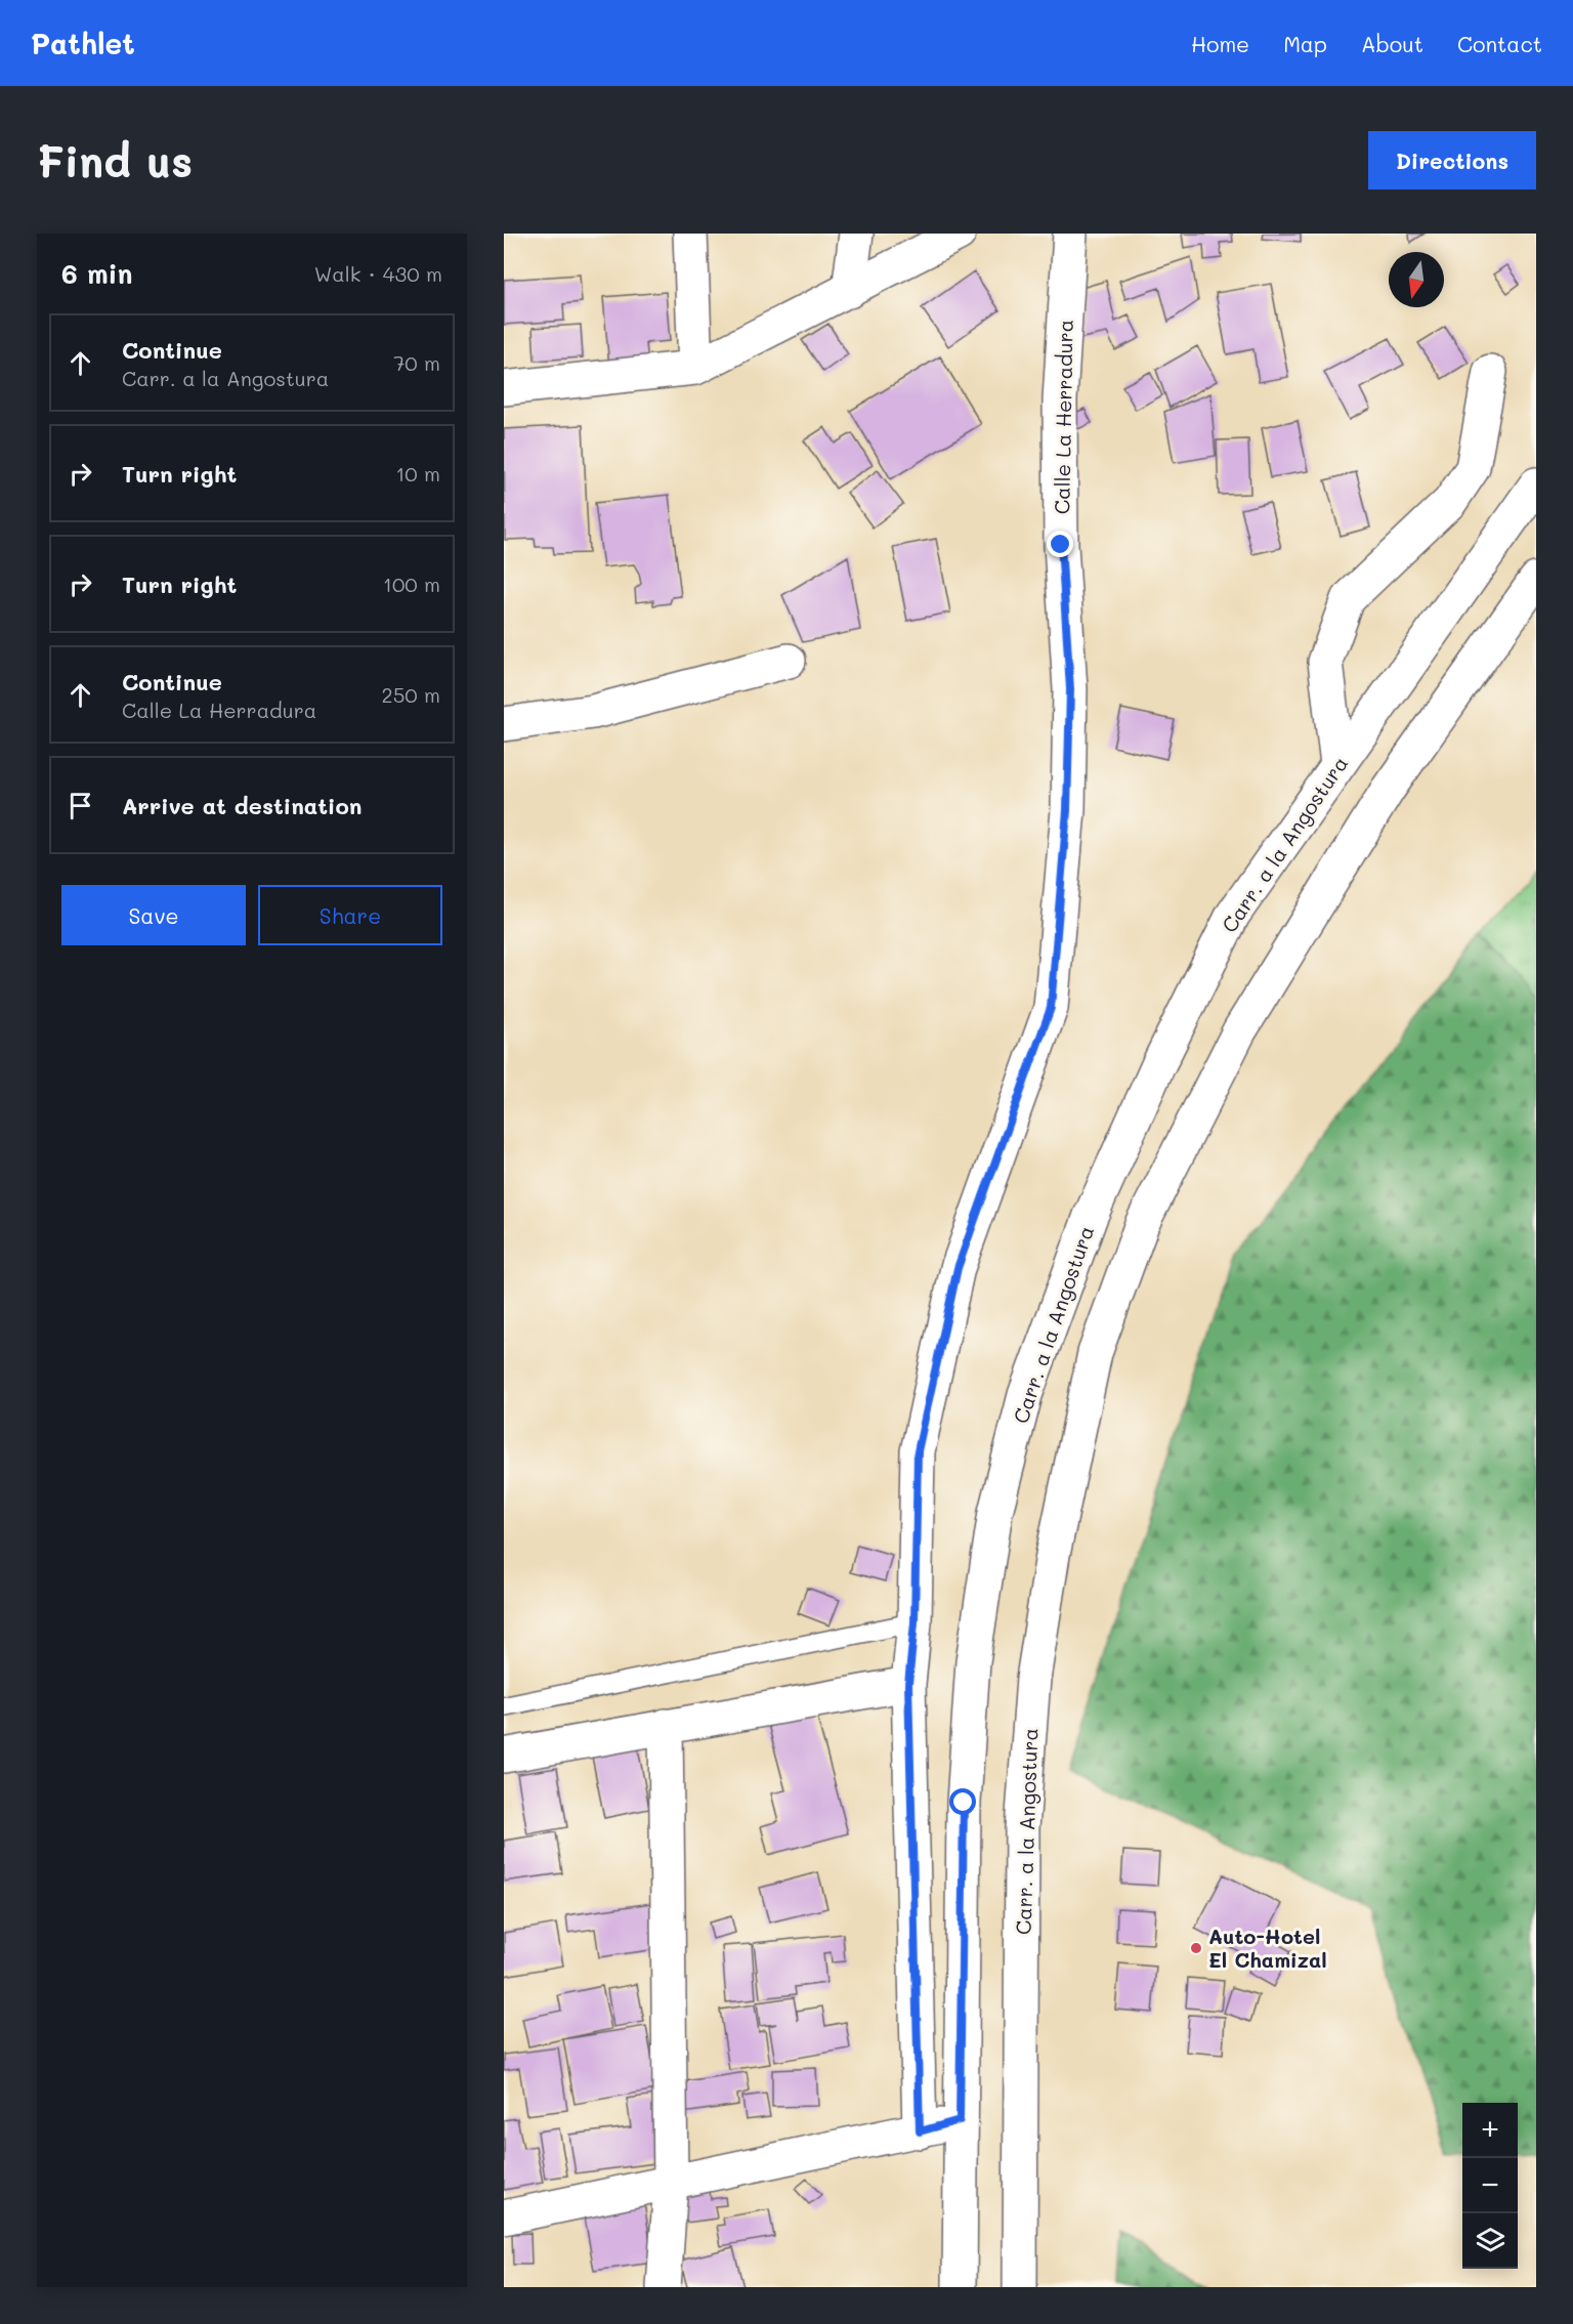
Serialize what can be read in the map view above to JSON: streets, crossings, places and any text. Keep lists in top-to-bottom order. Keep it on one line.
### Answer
{"streets":{"street":["Calle La Herradura","Carr. a la Angostura"]},"places":["Auto-Hotel El Chamizal"],"north":"bottom","page":{"header":"Pathlet","nav":["Home","Map","About","Contact"],"buttons":["Directions",["Save","Share"]],"title":"Find us","heading":["6 min","Walk · 430 m"],"list":[["Continue","Carr. a la Angostura","70 m"],["Turn right","10 m"],["Turn right","100 m"],["Continue","Calle La Herradura","250 m"],"Arrive at destination"],"map_buttons":["+","−"]}}
